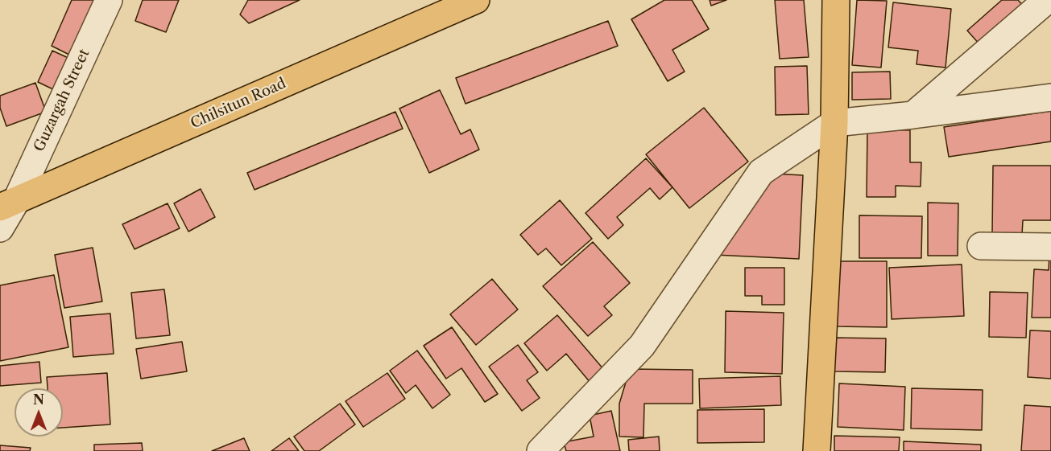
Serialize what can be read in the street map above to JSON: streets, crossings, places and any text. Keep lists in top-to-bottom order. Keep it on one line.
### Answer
{"streets":{"main road":["Chilsitun Road"],"street":["Guzargah Street"]},"crossings":[["Guzargah Street","Chilsitun Road"]],"north":"top"}
